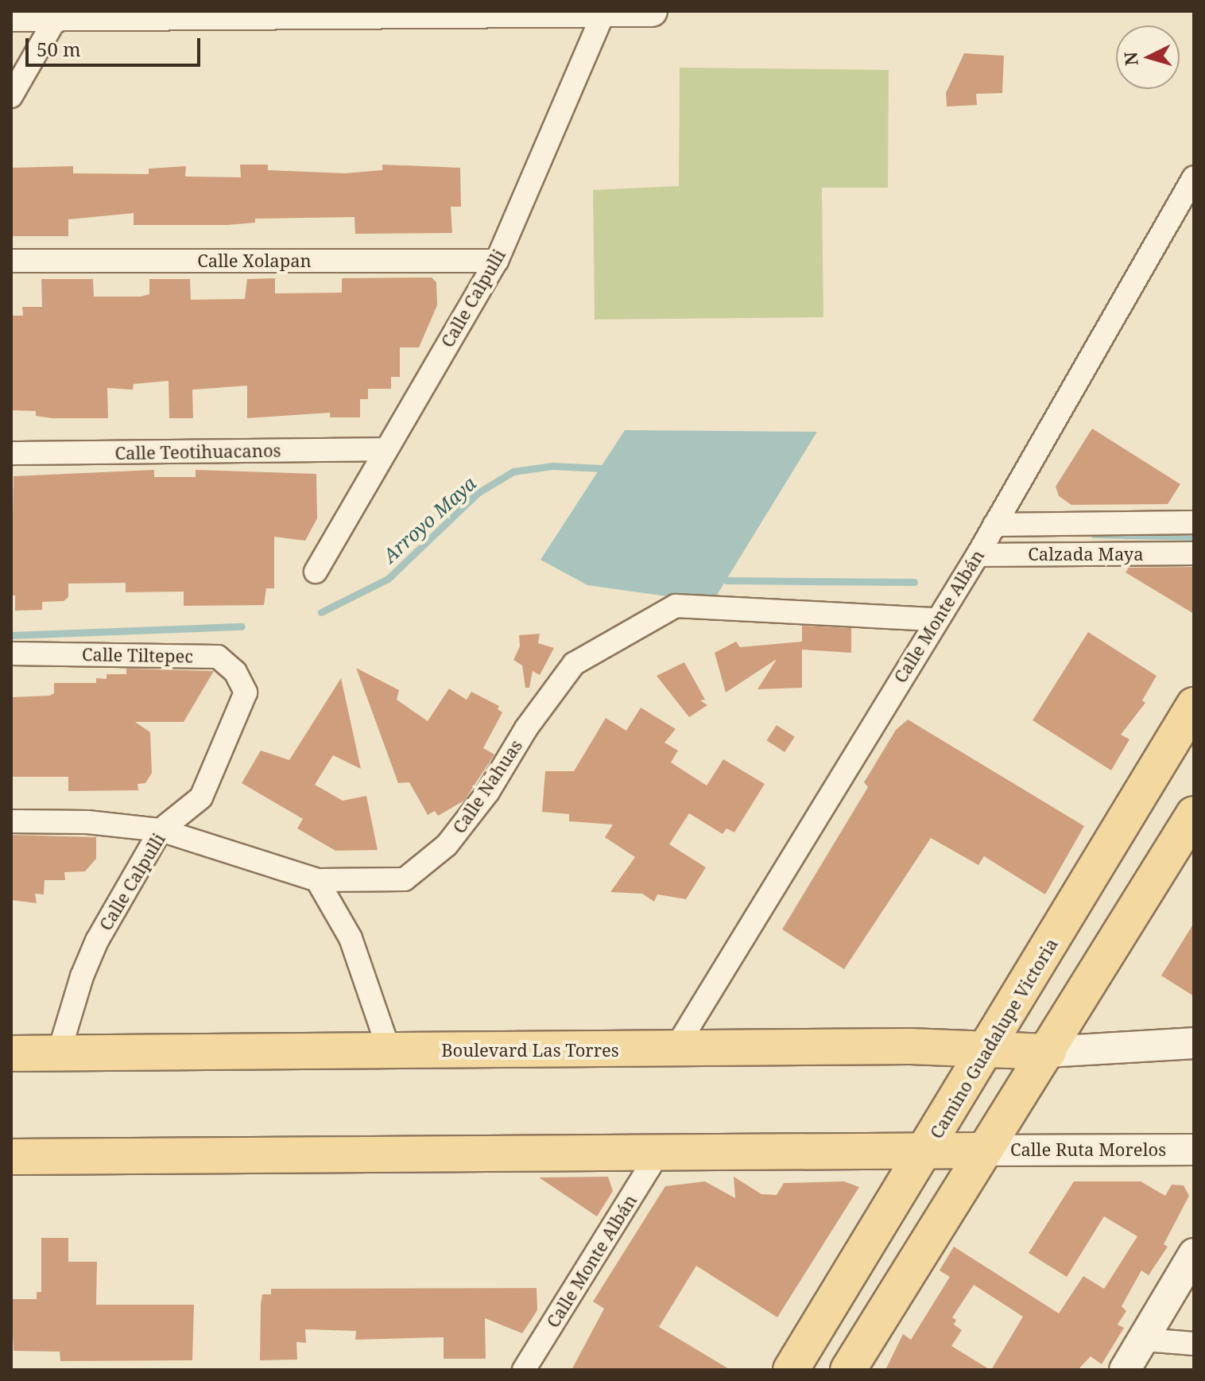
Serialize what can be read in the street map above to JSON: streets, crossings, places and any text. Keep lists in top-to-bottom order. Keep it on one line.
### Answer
{"streets":{"main road":["Camino Guadalupe Victoria","Boulevard Las Torres","Calle Ruta Morelos"],"street":["Calle Xolapan","Calle Calpulli","Calle Teotihuacanos","Calzada Maya","Calle Monte Albán","Calle Tiltepec","Calle Nahuas"]},"crossings":[["Calle Xolapan","Calle Calpulli"],["Calle Calpulli","Calle Teotihuacanos"],["Calle Calpulli","Calle Tiltepec"],["Calle Calpulli","Calle Nahuas"],["Calle Calpulli","Boulevard Las Torres"],["Calzada Maya","Calle Monte Albán"],["Calle Monte Albán","Calle Nahuas"],["Calle Monte Albán","Boulevard Las Torres"],["Camino Guadalupe Victoria","Boulevard Las Torres"]],"water":["Arroyo Maya"],"scale_bar":"50 m","north":"left"}
